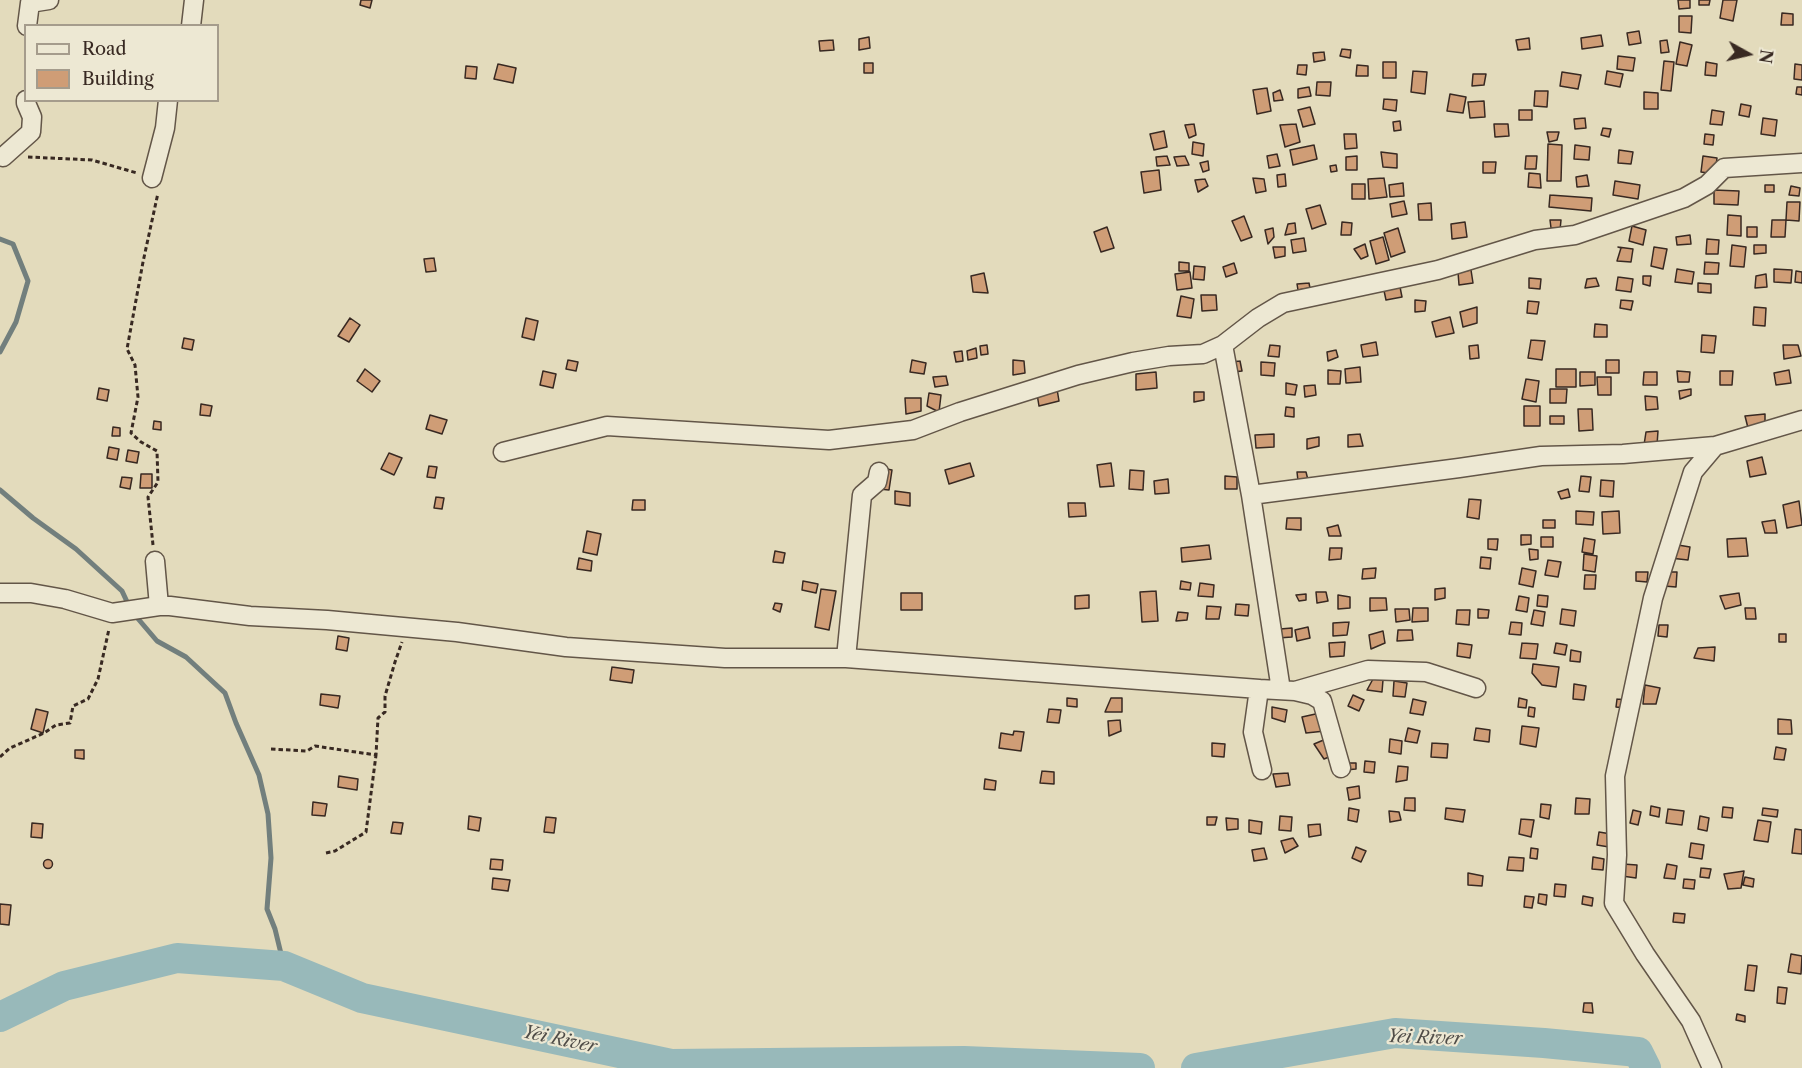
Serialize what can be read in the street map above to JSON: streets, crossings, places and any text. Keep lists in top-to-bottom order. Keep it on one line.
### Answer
{"water":["Yei River"],"legend":["Road","Building"],"north":"right"}
